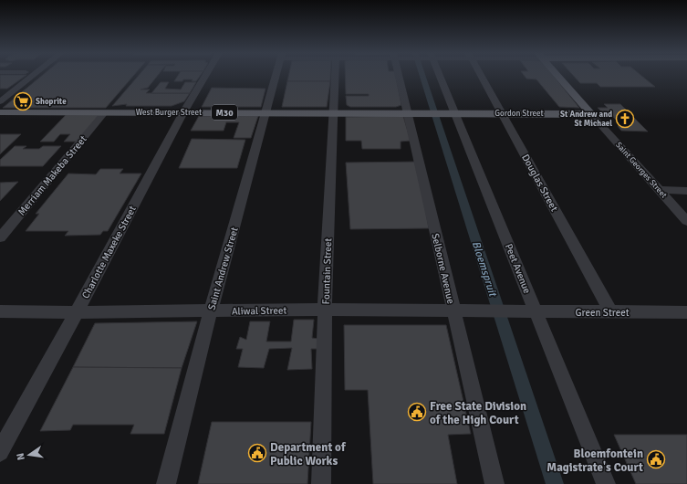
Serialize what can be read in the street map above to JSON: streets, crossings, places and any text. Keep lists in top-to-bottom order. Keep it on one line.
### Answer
{"streets":{"main road":["West Burger Street","M30","Gordon Street","Saint Georges Street"],"street":["Merriam Makeba Street","Douglas Street","Charlotte Maxeke Street","Saint Andrew Street","Selborne Avenue","Peet Avenue","Fountain Street","Aliwal Street","Green Street"]},"crossings":[["West Burger Street","Gordon Street"],["West Burger Street","Merriam Makeba Street"],["West Burger Street","Charlotte Maxeke Street"],["West Burger Street","Saint Andrew Street"],["West Burger Street","Selborne Avenue"],["West Burger Street","Peet Avenue"],["West Burger Street","Fountain Street"],["Gordon Street","Saint Georges Street"],["Gordon Street","Douglas Street"],["Gordon Street","Peet Avenue"],["Douglas Street","Green Street"],["Charlotte Maxeke Street","Aliwal Street"],["Saint Andrew Street","Aliwal Street"],["Selborne Avenue","Aliwal Street"],["Peet Avenue","Green Street"],["Fountain Street","Aliwal Street"],["Aliwal Street","Green Street"]],"water":["Bloemspruit"],"places":{"supermarket":["Shoprite"],"church":["St Andrew and St Michael"],"public building":["Free State Division of the High Court","Department of Public Works","Bloemfontein Magistrate's Court"]},"north":"left"}
